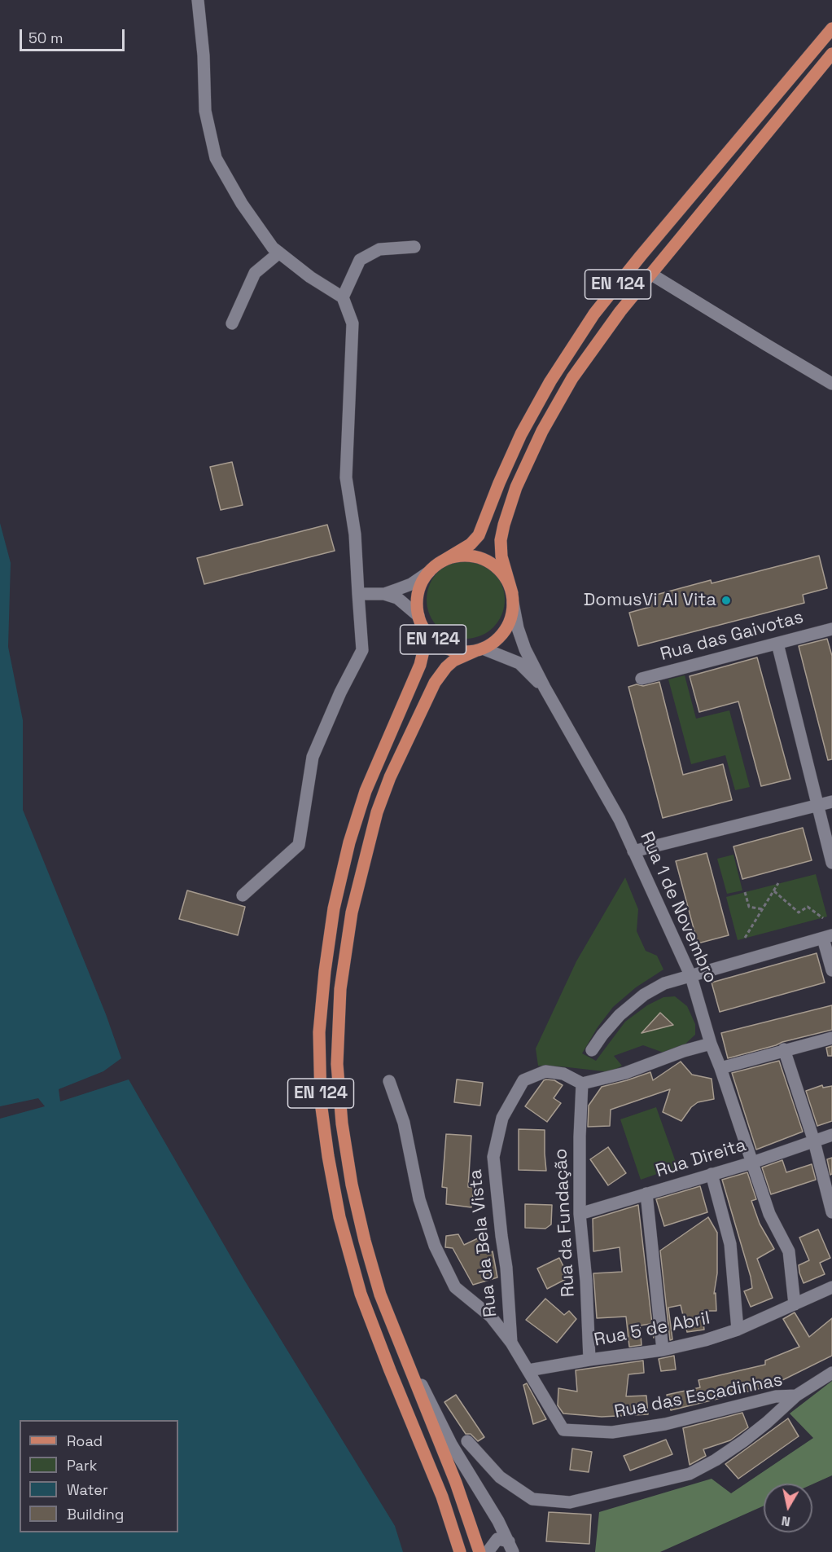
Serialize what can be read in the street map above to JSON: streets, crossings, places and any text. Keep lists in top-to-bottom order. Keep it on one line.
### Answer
{"streets":{"main road":["EN 124"],"street":["Rua das Gaivotas","Rua 1 de Novembro","Rua Direita","Rua da Fundação","Rua da Bela Vista","Rua 5 de Abril","Rua das Escadinhas"]},"crossings":[["Rua 1 de Novembro","Rua Direita"],["Rua 1 de Novembro","Rua 5 de Abril"],["Rua Direita","Rua da Fundação"],["Rua da Fundação","Rua da Bela Vista"],["Rua da Fundação","Rua 5 de Abril"],["Rua da Bela Vista","Rua das Escadinhas"],["Rua 5 de Abril","Rua das Escadinhas"]],"places":["DomusVi Al Vita"],"legend":["Road","Park","Water","Building"],"scale_bar":"50 m","north":"bottom"}
